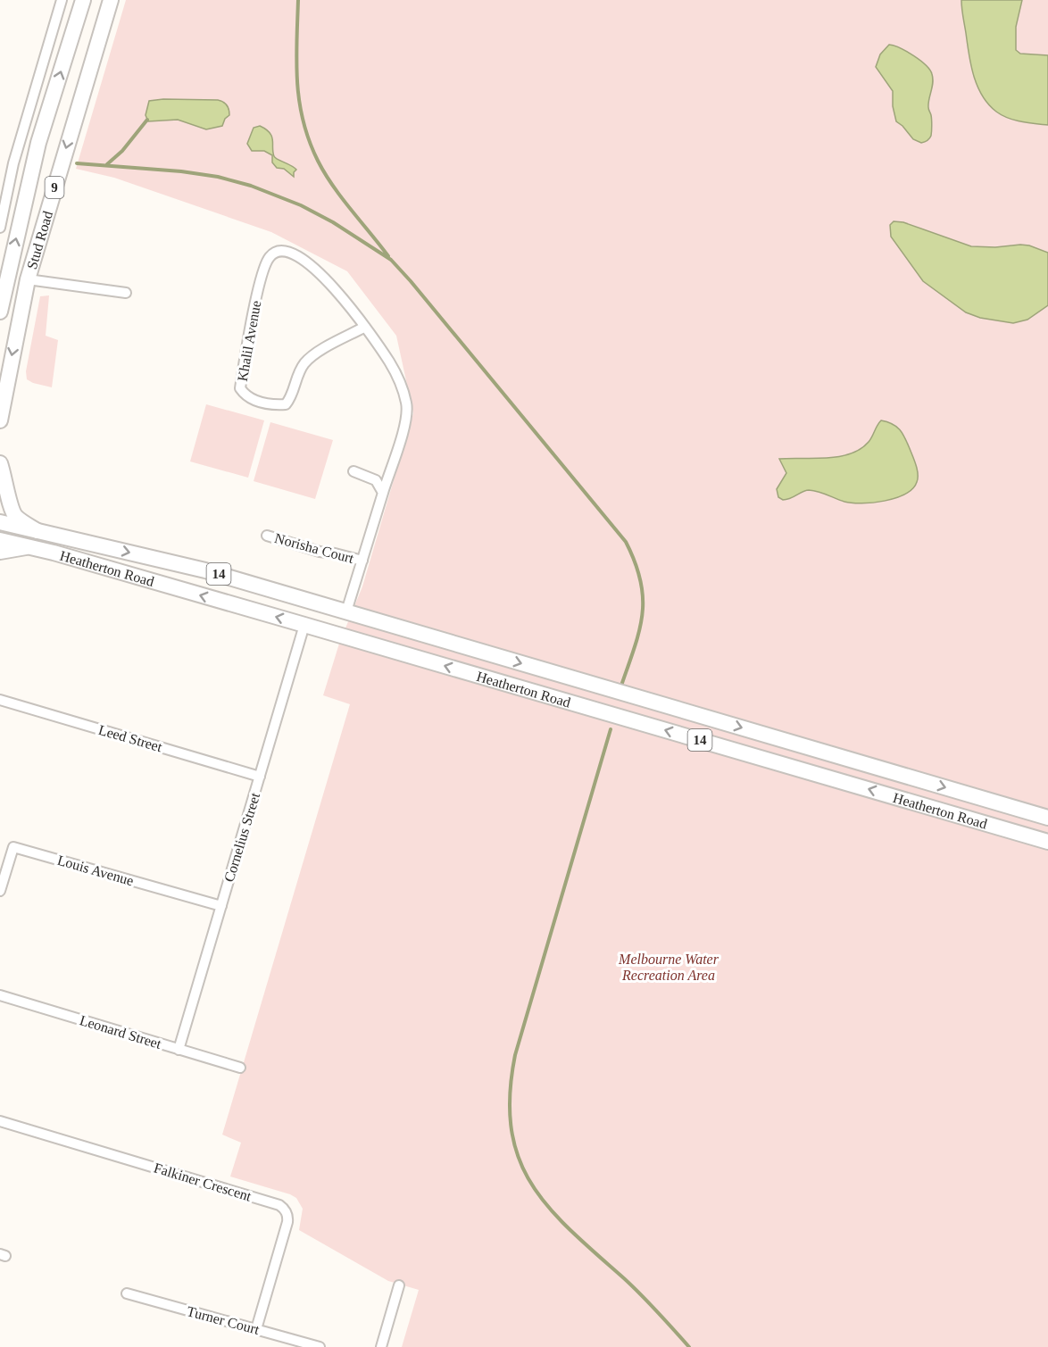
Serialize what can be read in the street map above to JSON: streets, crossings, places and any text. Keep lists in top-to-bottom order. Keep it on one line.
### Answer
{"streets":{"main road":["9","Stud Road","Heatherton Road","14"],"street":["Khalil Avenue","Norisha Court","Leed Street","Cornelius Street","Louis Avenue","Leonard Street","Falkiner Crescent","Turner Court"]},"crossings":[["Khalil Avenue","Norisha Court"],["Khalil Avenue","Heatherton Road"],["Heatherton Road","Cornelius Street"],["Leed Street","Cornelius Street"],["Cornelius Street","Louis Avenue"],["Cornelius Street","Leonard Street"],["Falkiner Crescent","Turner Court"]],"parks":["Melbourne Water Recreation Area"]}
